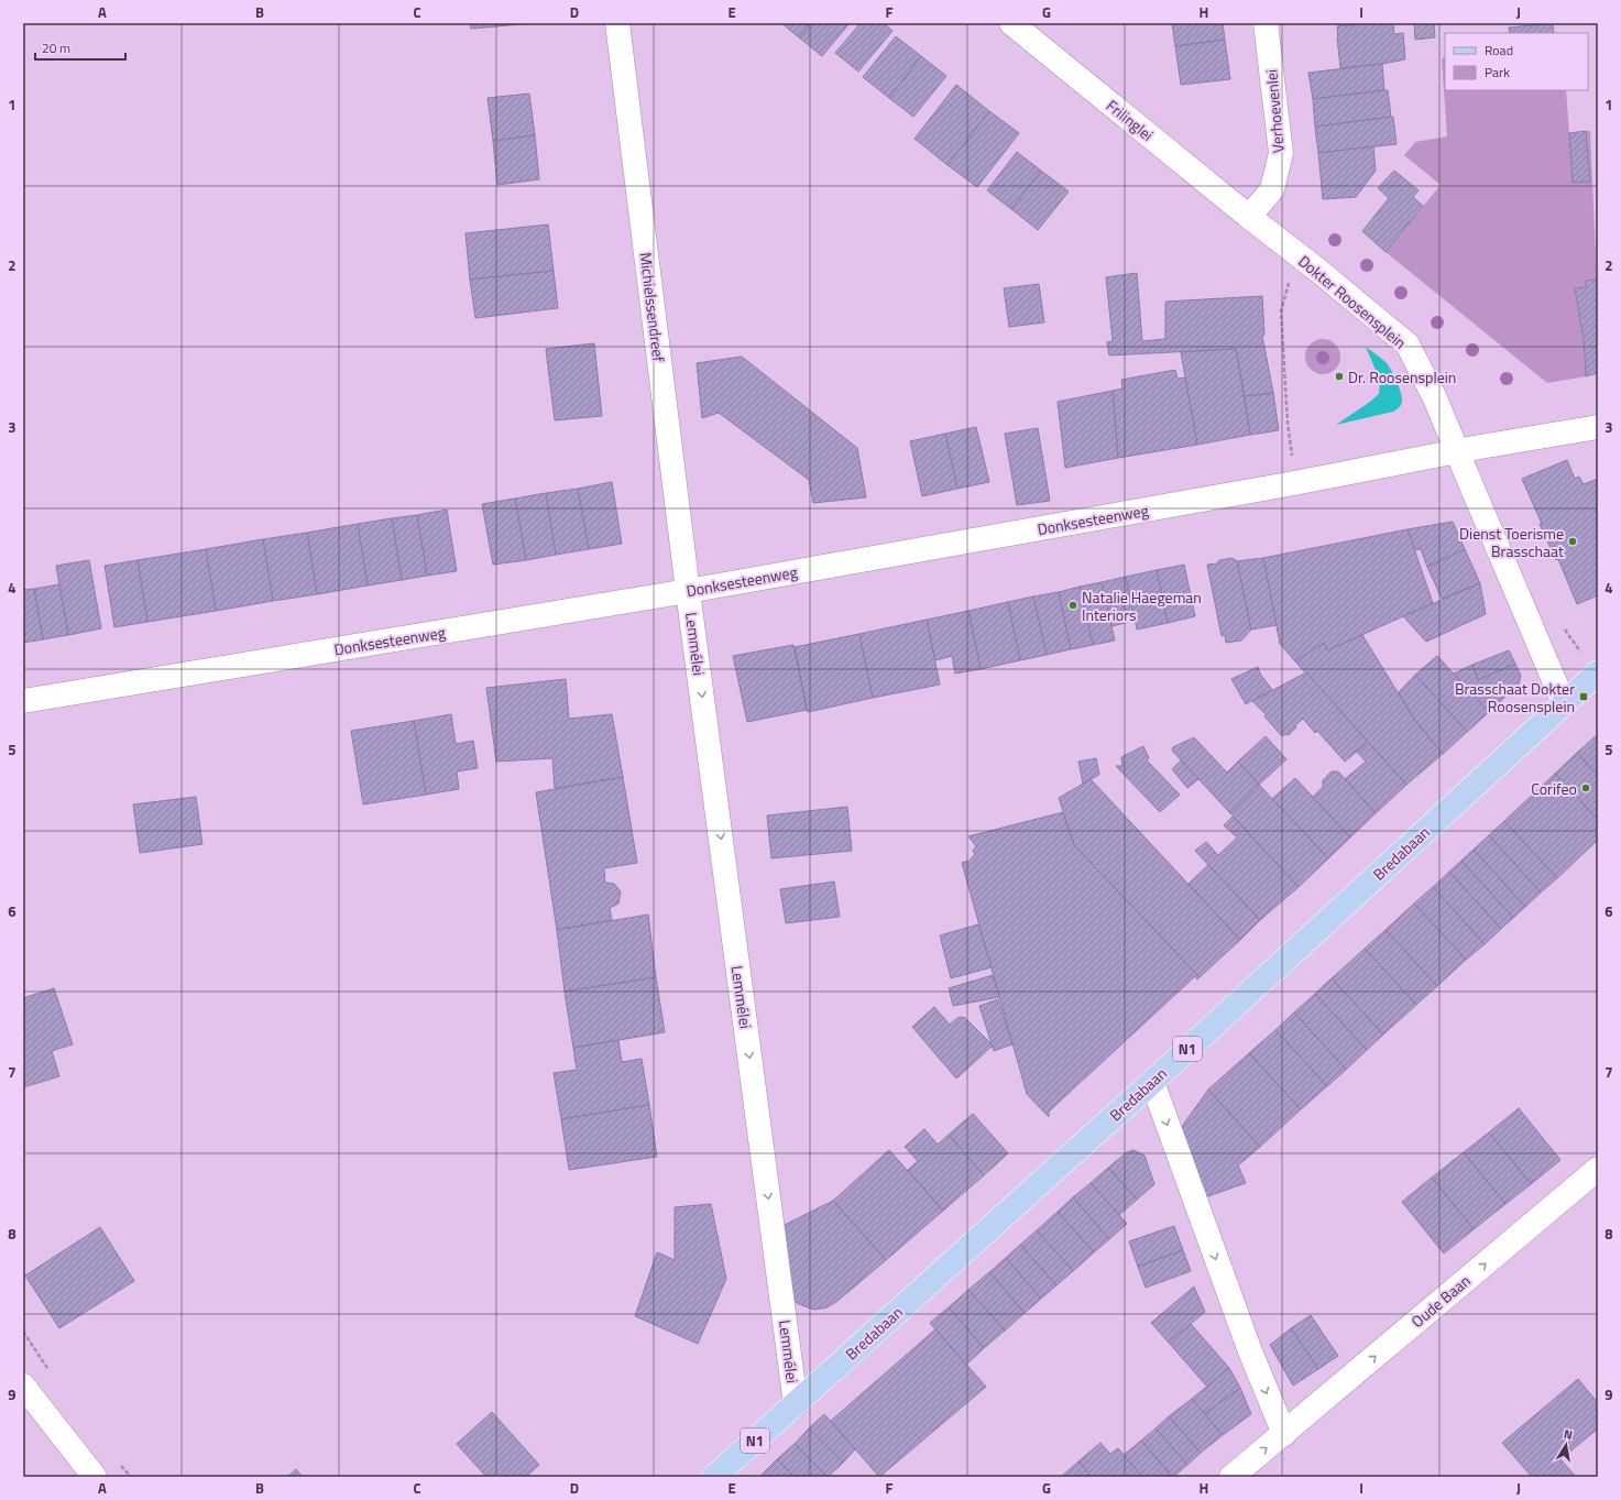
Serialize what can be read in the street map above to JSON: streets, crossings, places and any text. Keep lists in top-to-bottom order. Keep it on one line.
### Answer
{"streets":{"main road":["Bredabaan","N1"],"street":["Verhoevenlei","Frilinglei","Dokter Roosensplein","Michielssendreef","Donksesteenweg","Lemmélei","Oude Baan"]},"crossings":[["Verhoevenlei","Frilinglei"],["Verhoevenlei","Dokter Roosensplein"],["Frilinglei","Dokter Roosensplein"],["Dokter Roosensplein","Donksesteenweg"],["Dokter Roosensplein","Bredabaan"],["Michielssendreef","Donksesteenweg"],["Michielssendreef","Lemmélei"],["Donksesteenweg","Lemmélei"],["Lemmélei","Bredabaan"]],"one_way":["Lemmélei","Oude Baan"],"places":{"other":["Dr. Roosensplein","Dienst Toerisme Brasschaat","Natalie Haegeman Interiors","Corifeo"],"transit":["Brasschaat Dokter Roosensplein"]},"legend":["Road","Park"],"scale_bar":"20 m","north":"top","grid":{"columns":["A","B","C","D","E","F","G","H","I","J"],"rows":["1","2","3","4","5","6","7","8","9"]}}
